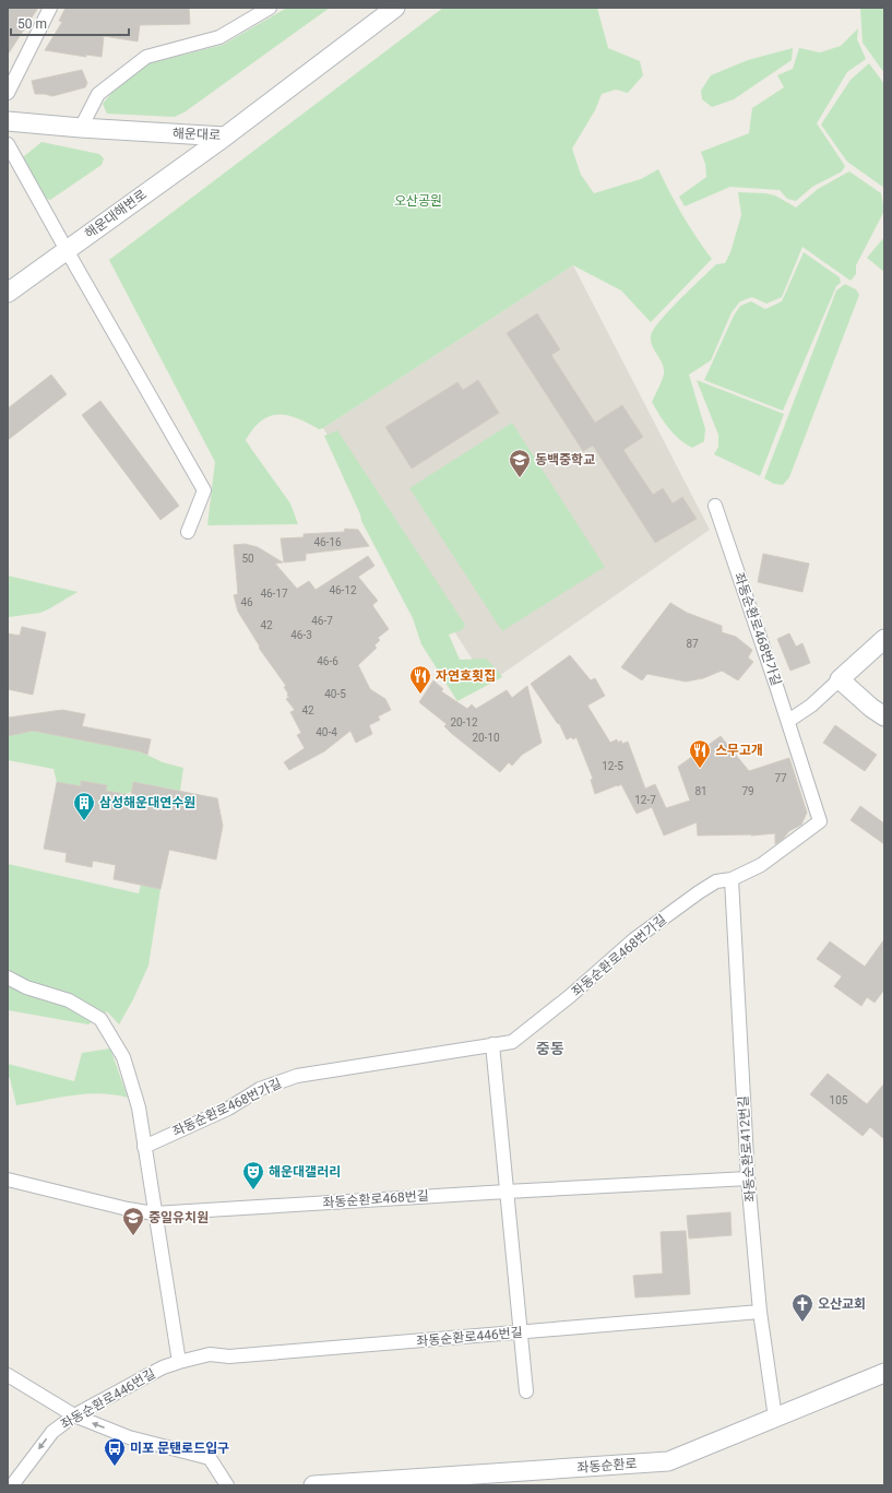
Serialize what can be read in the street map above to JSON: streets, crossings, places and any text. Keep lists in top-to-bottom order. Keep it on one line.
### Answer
{"streets":{"main road":["해운대로","해운대해변로","좌동순환로"],"street":["좌동순환로468번가길","좌동순환로412번길","좌동순환로468번길","좌동순환로446번길"]},"crossings":[["해운대로","해운대해변로"],["좌동순환로468번가길","좌동순환로412번길"],["좌동순환로412번길","좌동순환로468번길"],["좌동순환로412번길","좌동순환로446번길"],["좌동순환로412번길","좌동순환로"]],"districts":["중동"],"parks":["오산공원"],"places":{"school or university":["동백중학교","중일유치원"],"restaurant":["자연호횟집","스무고개"],"building":["삼성해운대연수원"],"theatre":["해운대갤러리"],"church":["오산교회"],"bus stop":["미포 문탠로드입구"]},"house_numbers":["46-16","50","46-12","46-17","46","46-7","42","46-3","87","46-6","40-5","42","20-12","40-4","20-10","12-5","77","81","79","12-7","105"],"scale_bar":"50 m"}
